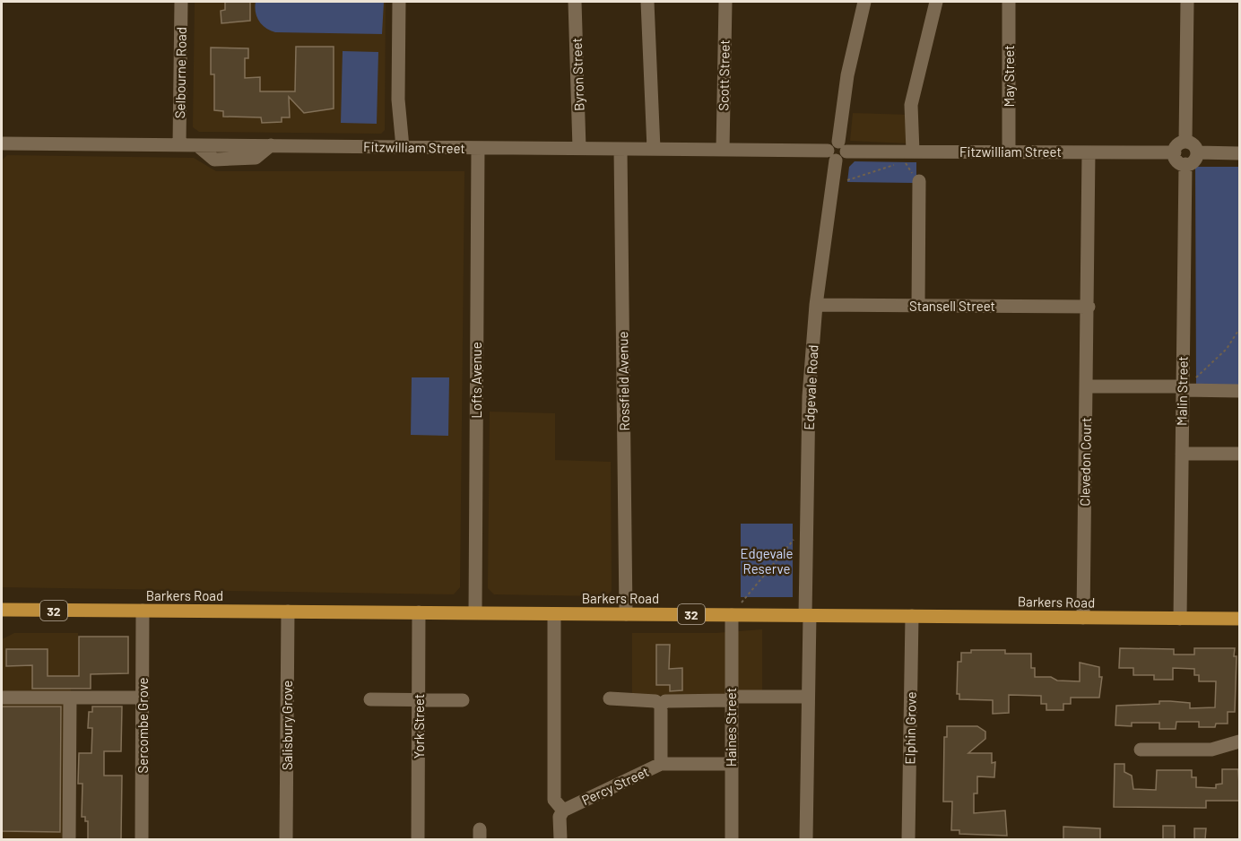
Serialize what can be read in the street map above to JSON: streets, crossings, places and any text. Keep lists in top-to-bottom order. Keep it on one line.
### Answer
{"streets":{"main road":["Barkers Road","32"],"street":["Selbourne Road","Byron Street","Scott Street","May Street","Fitzwilliam Street","Stansell Street","Lofts Avenue","Rossfield Avenue","Edgevale Road","Malin Street","Clevedon Court","Sercombe Grove","Salisbury Grove","York Street","Haines Street","Elphin Grove","Percy Street"]},"crossings":[["Selbourne Road","Fitzwilliam Street"],["Byron Street","Fitzwilliam Street"],["Scott Street","Fitzwilliam Street"],["May Street","Fitzwilliam Street"],["Fitzwilliam Street","Lofts Avenue"],["Fitzwilliam Street","Rossfield Avenue"],["Fitzwilliam Street","Edgevale Road"],["Fitzwilliam Street","Malin Street"],["Fitzwilliam Street","Clevedon Court"],["Stansell Street","Edgevale Road"],["Stansell Street","Clevedon Court"],["Lofts Avenue","Barkers Road"],["Rossfield Avenue","Barkers Road"],["Edgevale Road","Barkers Road"],["Malin Street","Barkers Road"],["Clevedon Court","Barkers Road"],["Barkers Road","Sercombe Grove"],["Barkers Road","Salisbury Grove"],["Barkers Road","York Street"],["Barkers Road","Haines Street"],["Barkers Road","Elphin Grove"],["Haines Street","Percy Street"]],"parks":["Edgevale Reserve"]}
